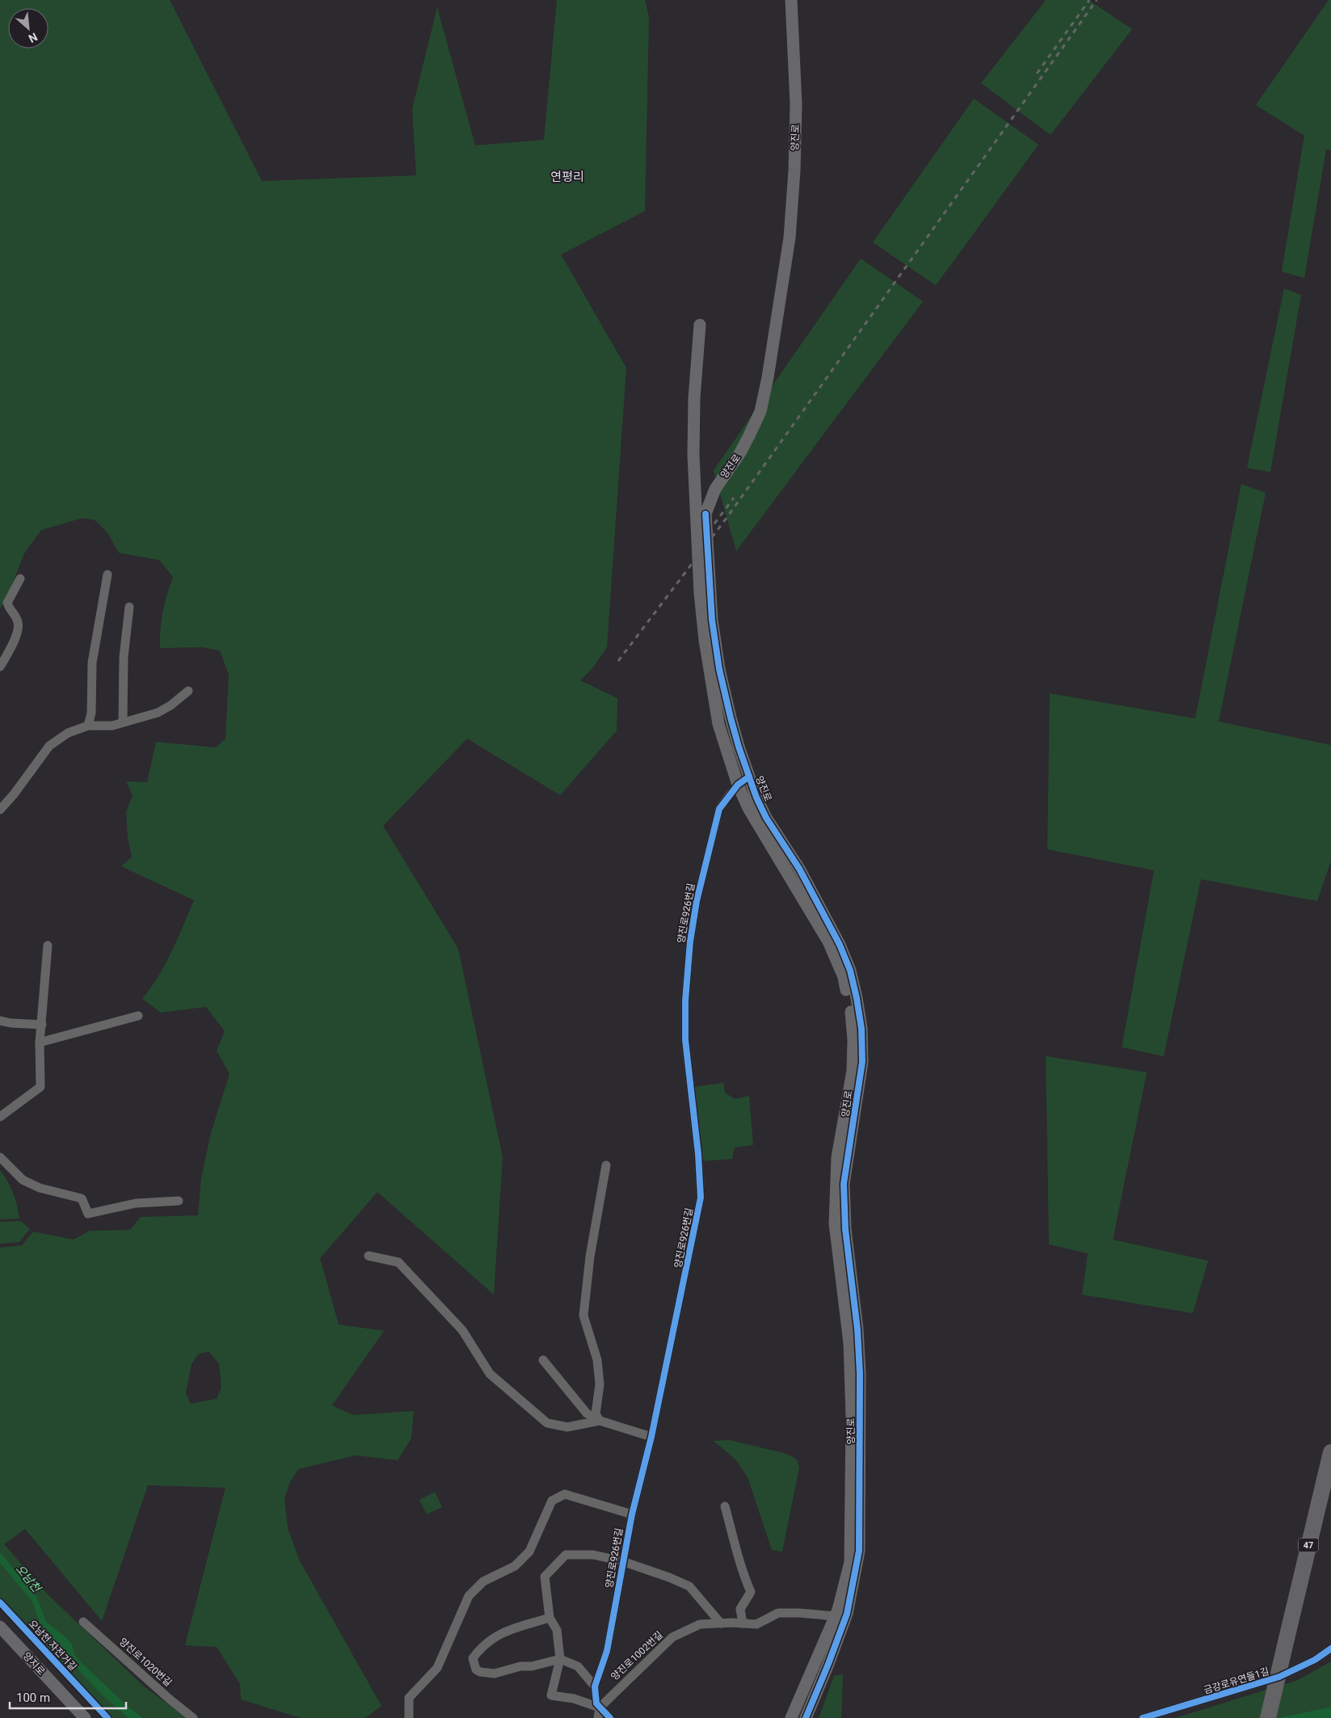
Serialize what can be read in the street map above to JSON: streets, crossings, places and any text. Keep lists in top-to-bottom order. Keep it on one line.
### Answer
{"streets":{"highway":["47"],"main road":["양진로","양지로"],"street":["양진로926번길","양진로1002번길","양진로1020번길","금강로유연들1길"],"cycle path":["오남천 자전거길"]},"crossings":[["양진로","양진로926번길"],["양진로","양진로1002번길"],["양진로926번길","양진로1002번길"]],"districts":["연평리"],"water":["오남천"],"scale_bar":"100 m","north":"bottom right"}
